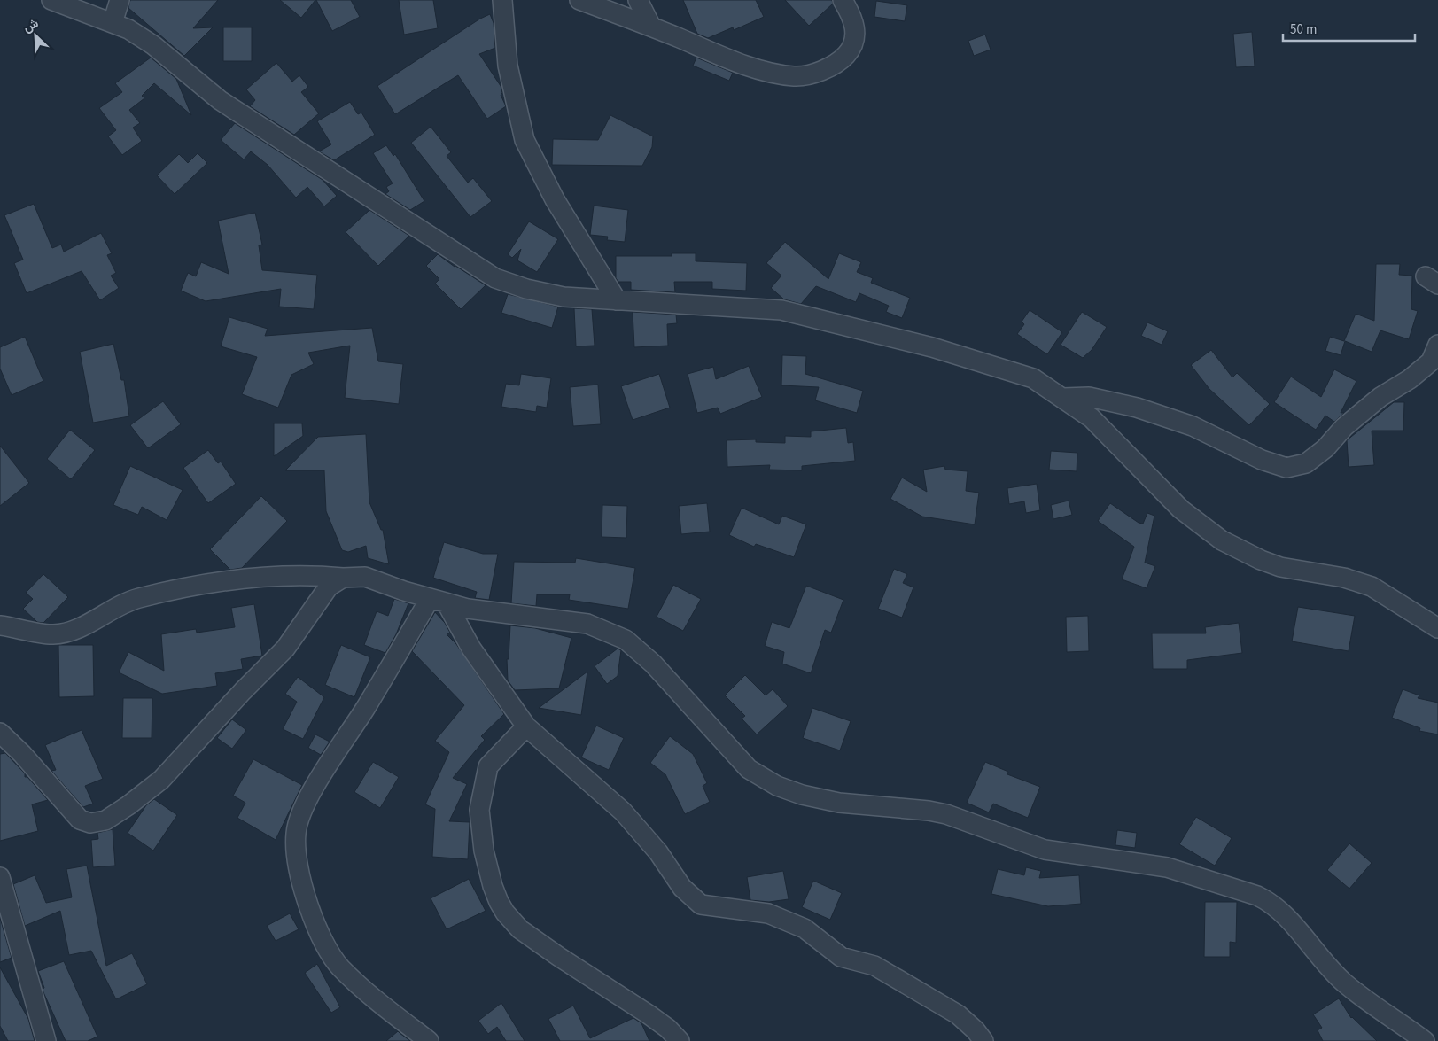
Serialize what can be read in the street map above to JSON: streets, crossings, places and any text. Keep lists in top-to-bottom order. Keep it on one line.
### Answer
{"scale_bar":"50 m","north":"top left"}
